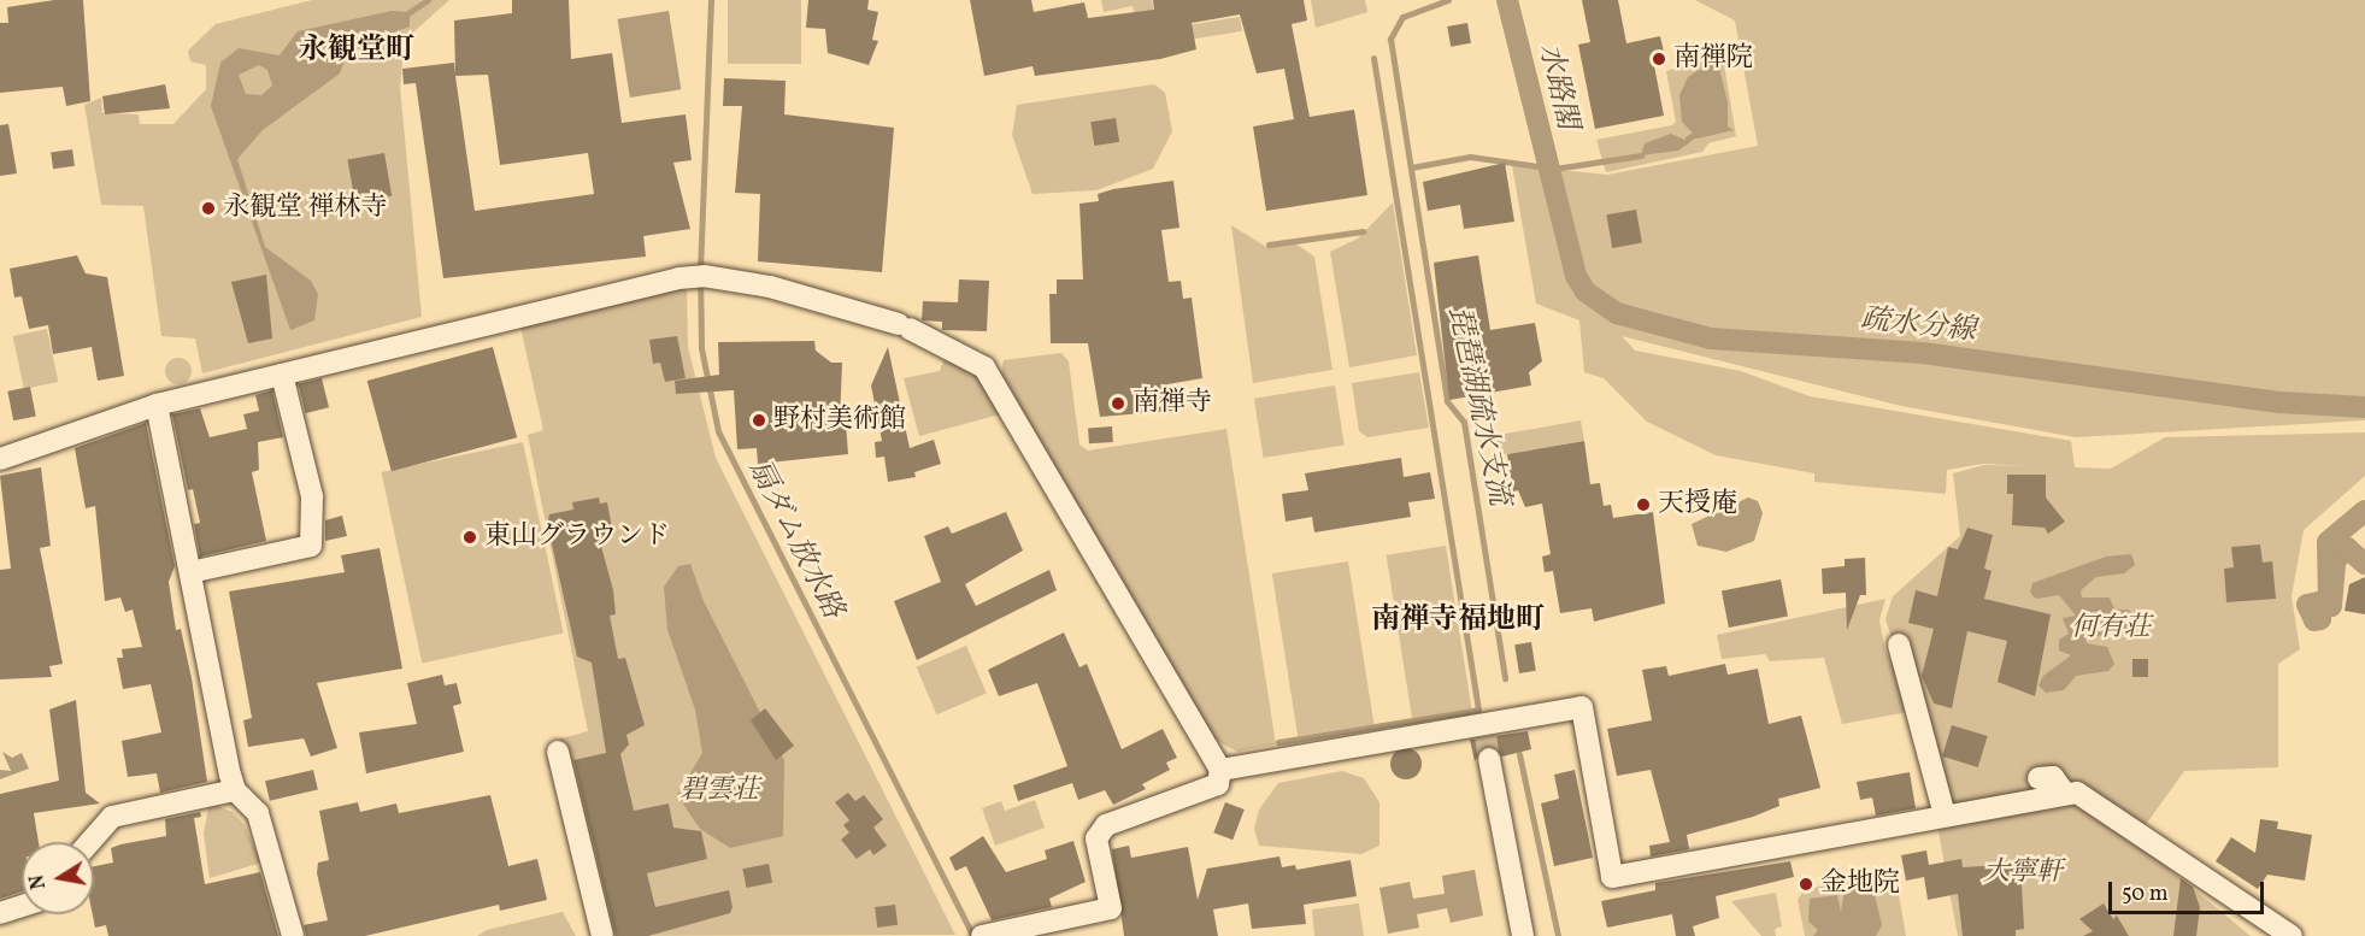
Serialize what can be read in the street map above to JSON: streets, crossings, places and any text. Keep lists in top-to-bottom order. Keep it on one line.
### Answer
{"districts":["永観堂町","南禅寺福地町"],"water":["水路閣","疏水分線","琵琶湖疏水支流","扇ダム放水路"],"parks":["何有荘","碧雲荘","大寧軒"],"places":["南禅院","永観堂 禅林寺","南禅寺","野村美術館","天授庵","東山グラウンド","金地院"],"scale_bar":"50 m","north":"left"}
